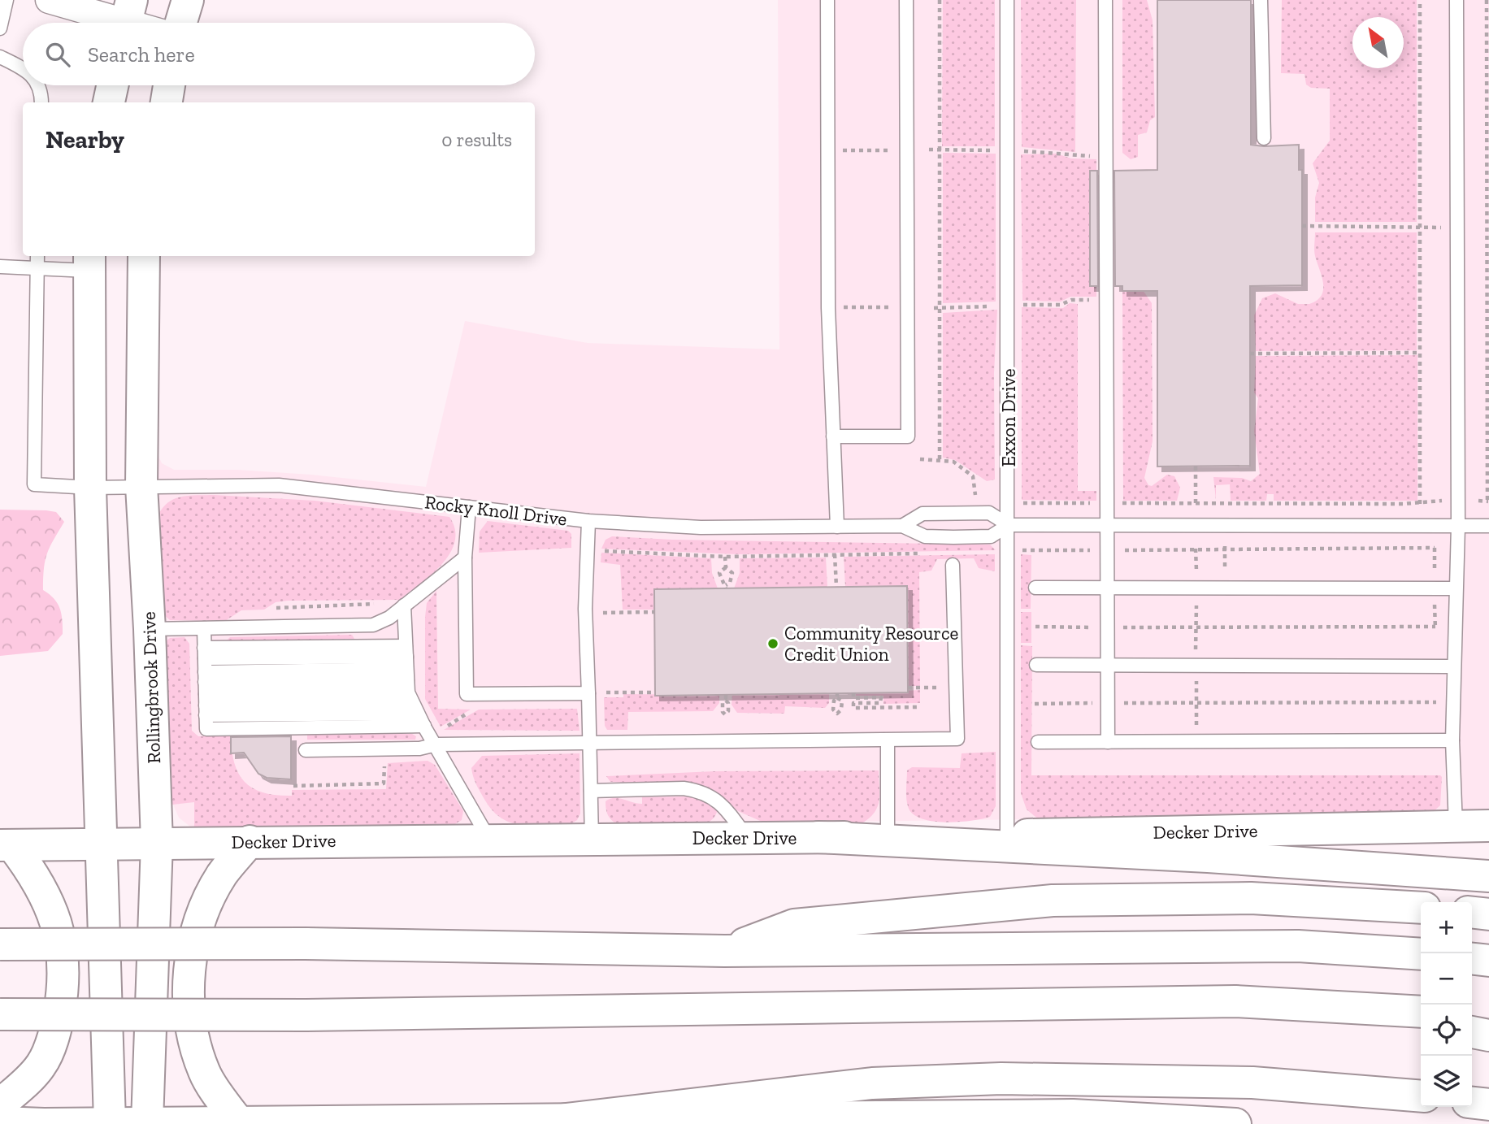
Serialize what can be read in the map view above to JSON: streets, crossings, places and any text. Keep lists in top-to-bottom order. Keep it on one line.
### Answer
{"streets":{"main road":["Rollingbrook Drive","Decker Drive"],"lane":["Exxon Drive","Rocky Knoll Drive"]},"crossings":[["Exxon Drive","Rocky Knoll Drive"],["Exxon Drive","Decker Drive"],["Rocky Knoll Drive","Rollingbrook Drive"],["Rollingbrook Drive","Decker Drive"]],"places":["Community Resource Credit Union"],"north":"top left","page":{"search":"Search here","heading":["Nearby","0 results"],"map_buttons":["+","−"]}}
